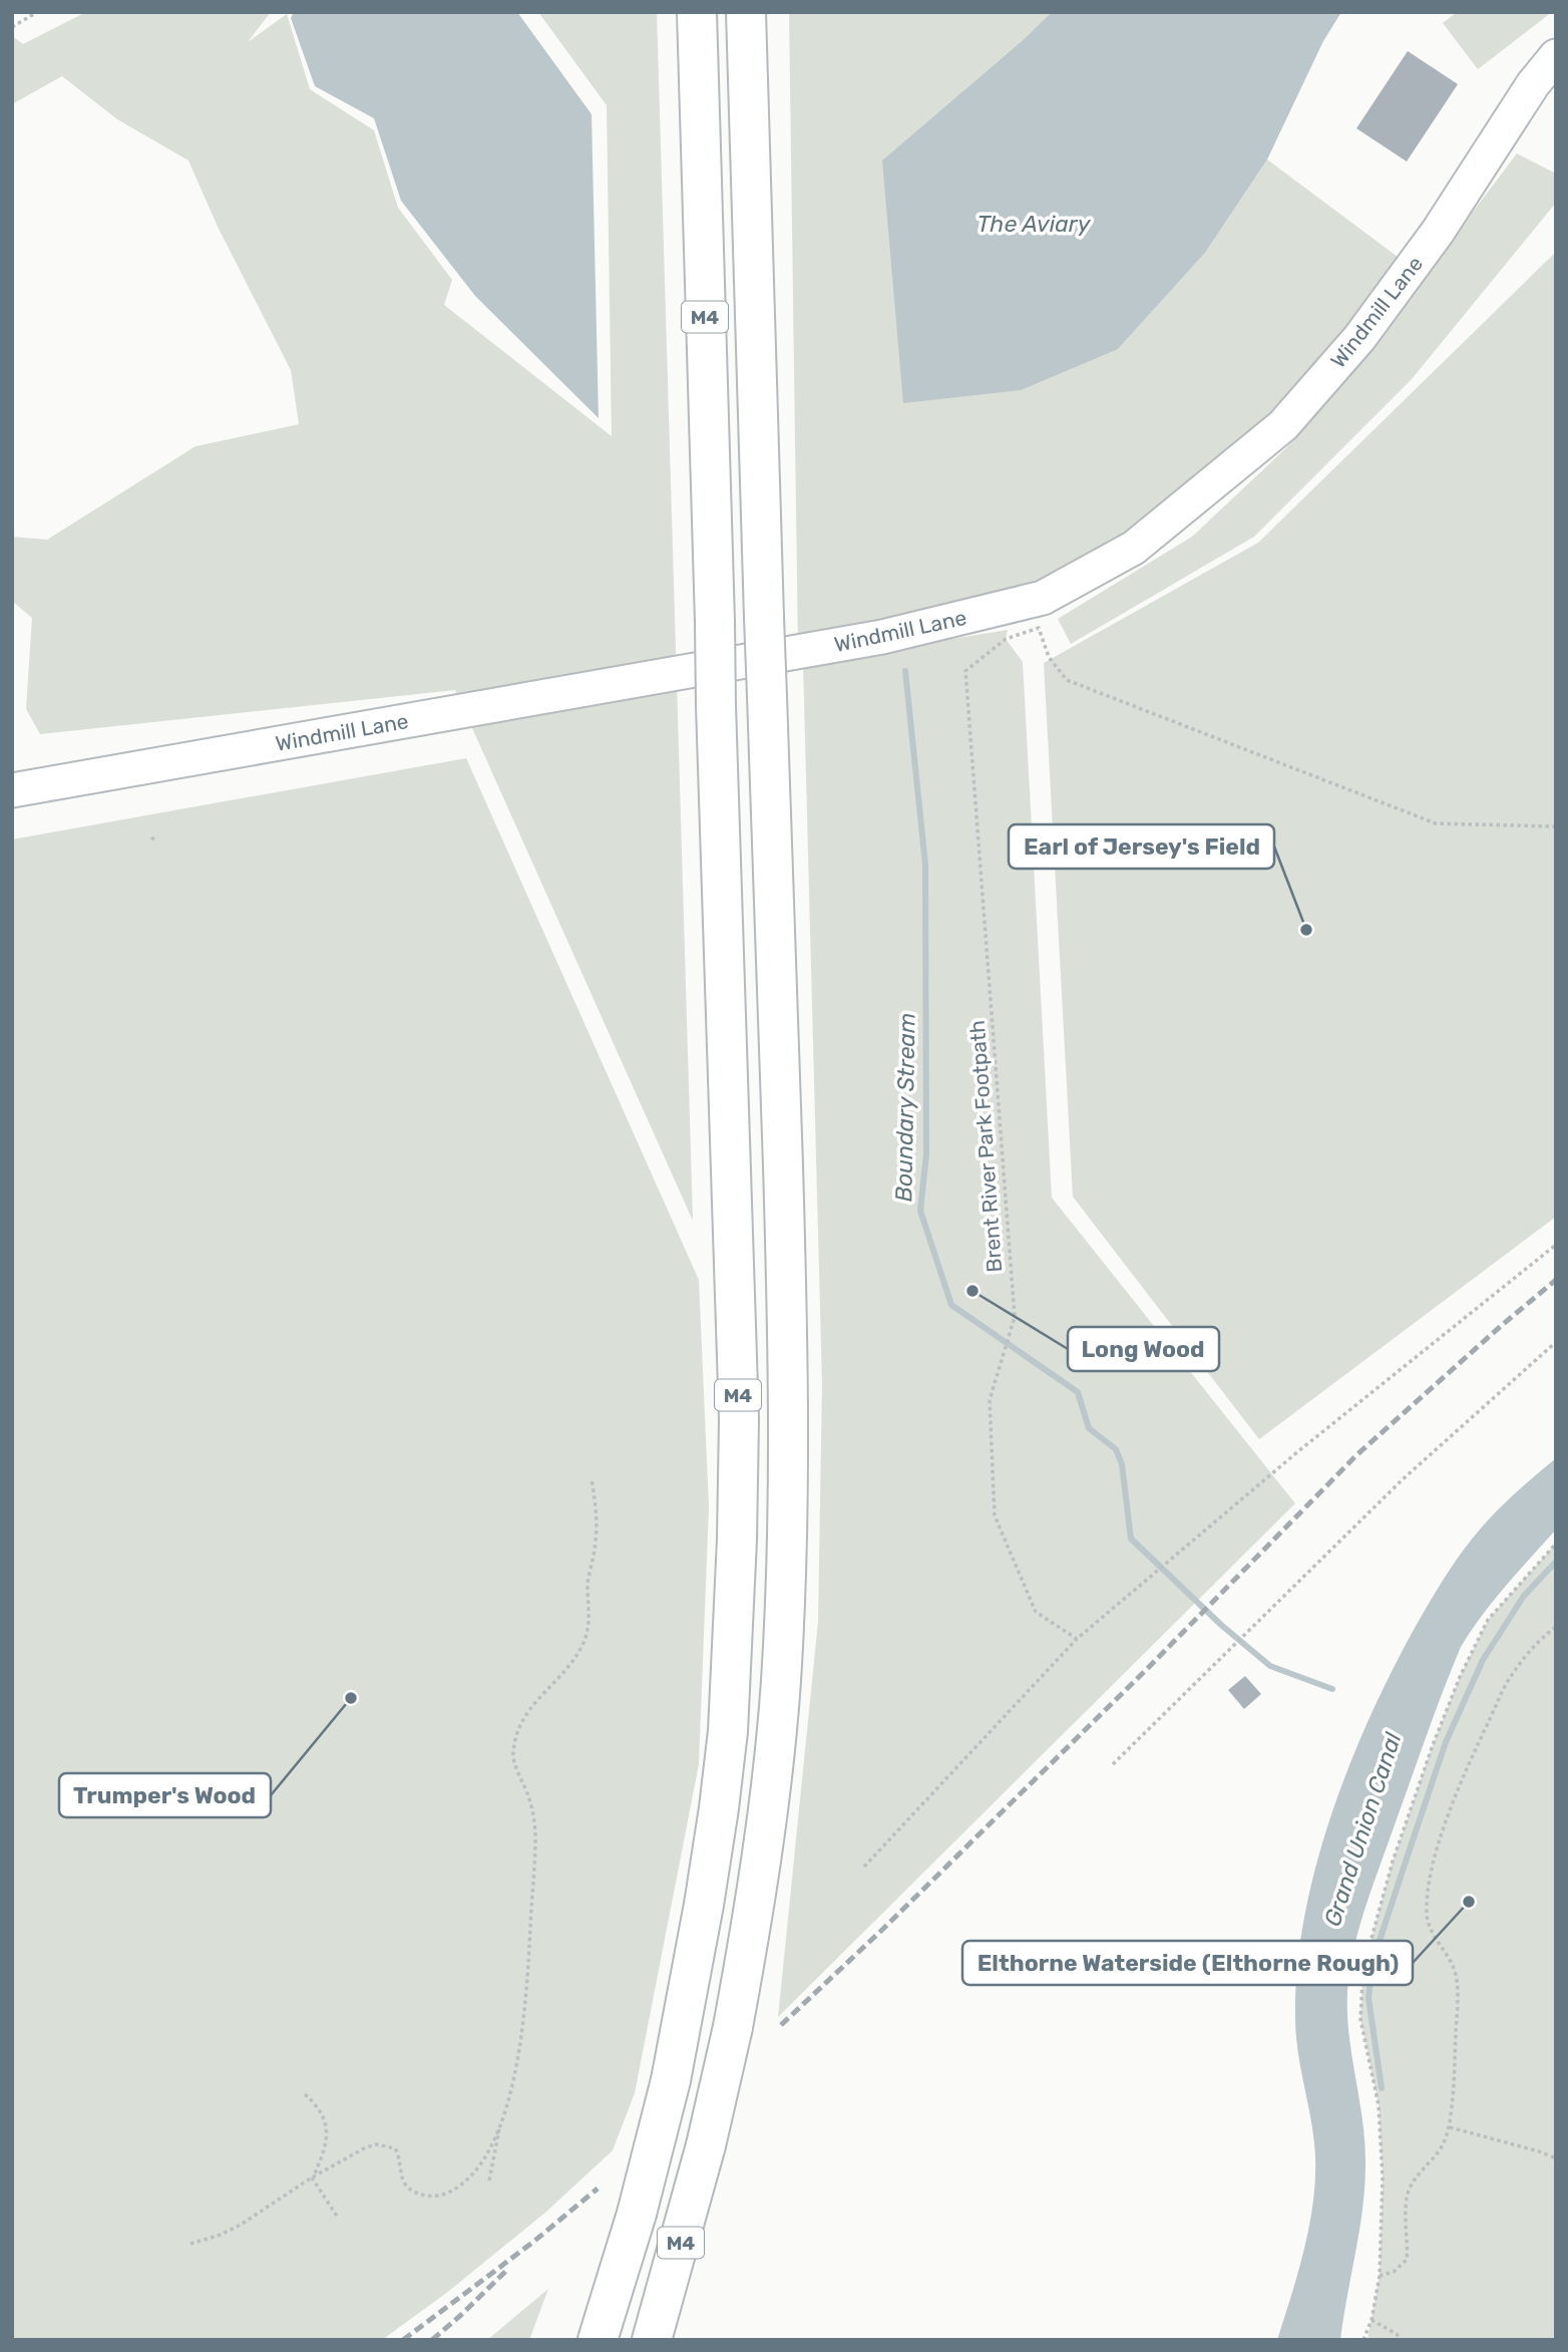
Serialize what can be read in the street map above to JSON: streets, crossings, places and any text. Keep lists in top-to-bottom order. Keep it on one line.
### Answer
{"streets":{"highway":["M4"],"main road":["Windmill Lane"],"path":["Brent River Park Footpath"]},"water":["The Aviary","Boundary Stream","Grand Union Canal"],"places":["Earl of Jersey's Field","Long Wood","Trumper's Wood","Elthorne Waterside (Elthorne Rough)"]}
